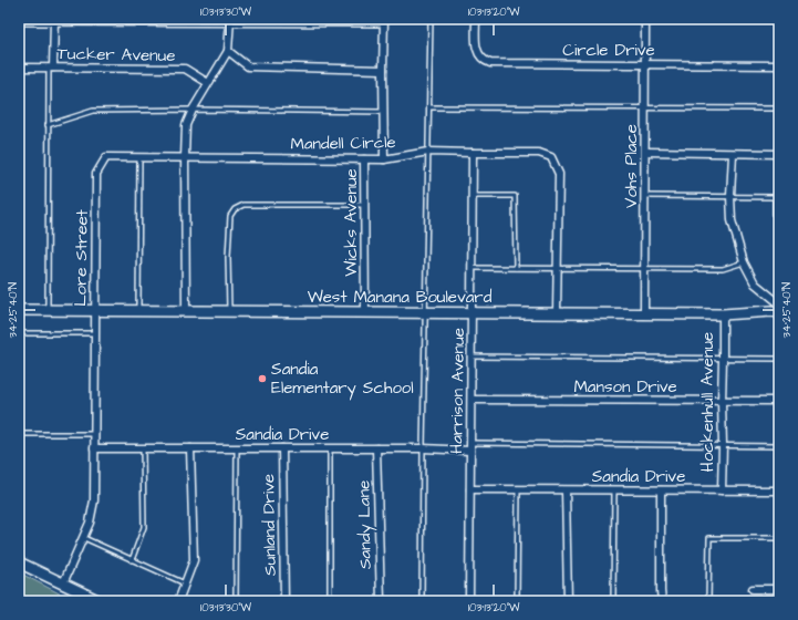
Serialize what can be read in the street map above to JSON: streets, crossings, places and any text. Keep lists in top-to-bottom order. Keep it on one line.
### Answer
{"streets":{"street":["Circle Drive","Tucker Avenue","Mandell Circle","Vohs Place","Wicks Avenue","Lore Street","West Manana Boulevard","Manson Drive","Harrison Avenue","Hockenhull Avenue","Sandia Drive","Sunland Drive","Sandy Lane"]},"crossings":[["Circle Drive","Vohs Place"],["Mandell Circle","Wicks Avenue"],["Mandell Circle","Lore Street"],["Mandell Circle","West Manana Boulevard"],["Mandell Circle","Harrison Avenue"],["Vohs Place","West Manana Boulevard"],["Wicks Avenue","West Manana Boulevard"],["Lore Street","West Manana Boulevard"],["Lore Street","Sandia Drive"],["West Manana Boulevard","Harrison Avenue"],["West Manana Boulevard","Hockenhull Avenue"],["Manson Drive","Harrison Avenue"],["Manson Drive","Hockenhull Avenue"],["Harrison Avenue","Sandia Drive"],["Hockenhull Avenue","Sandia Drive"],["Sandia Drive","Sunland Drive"],["Sandia Drive","Sandy Lane"]],"places":["Sandia Elementary School"],"coordinates":["103°13'30\"W","103°13'20\"W","34°25'40\"N"]}
